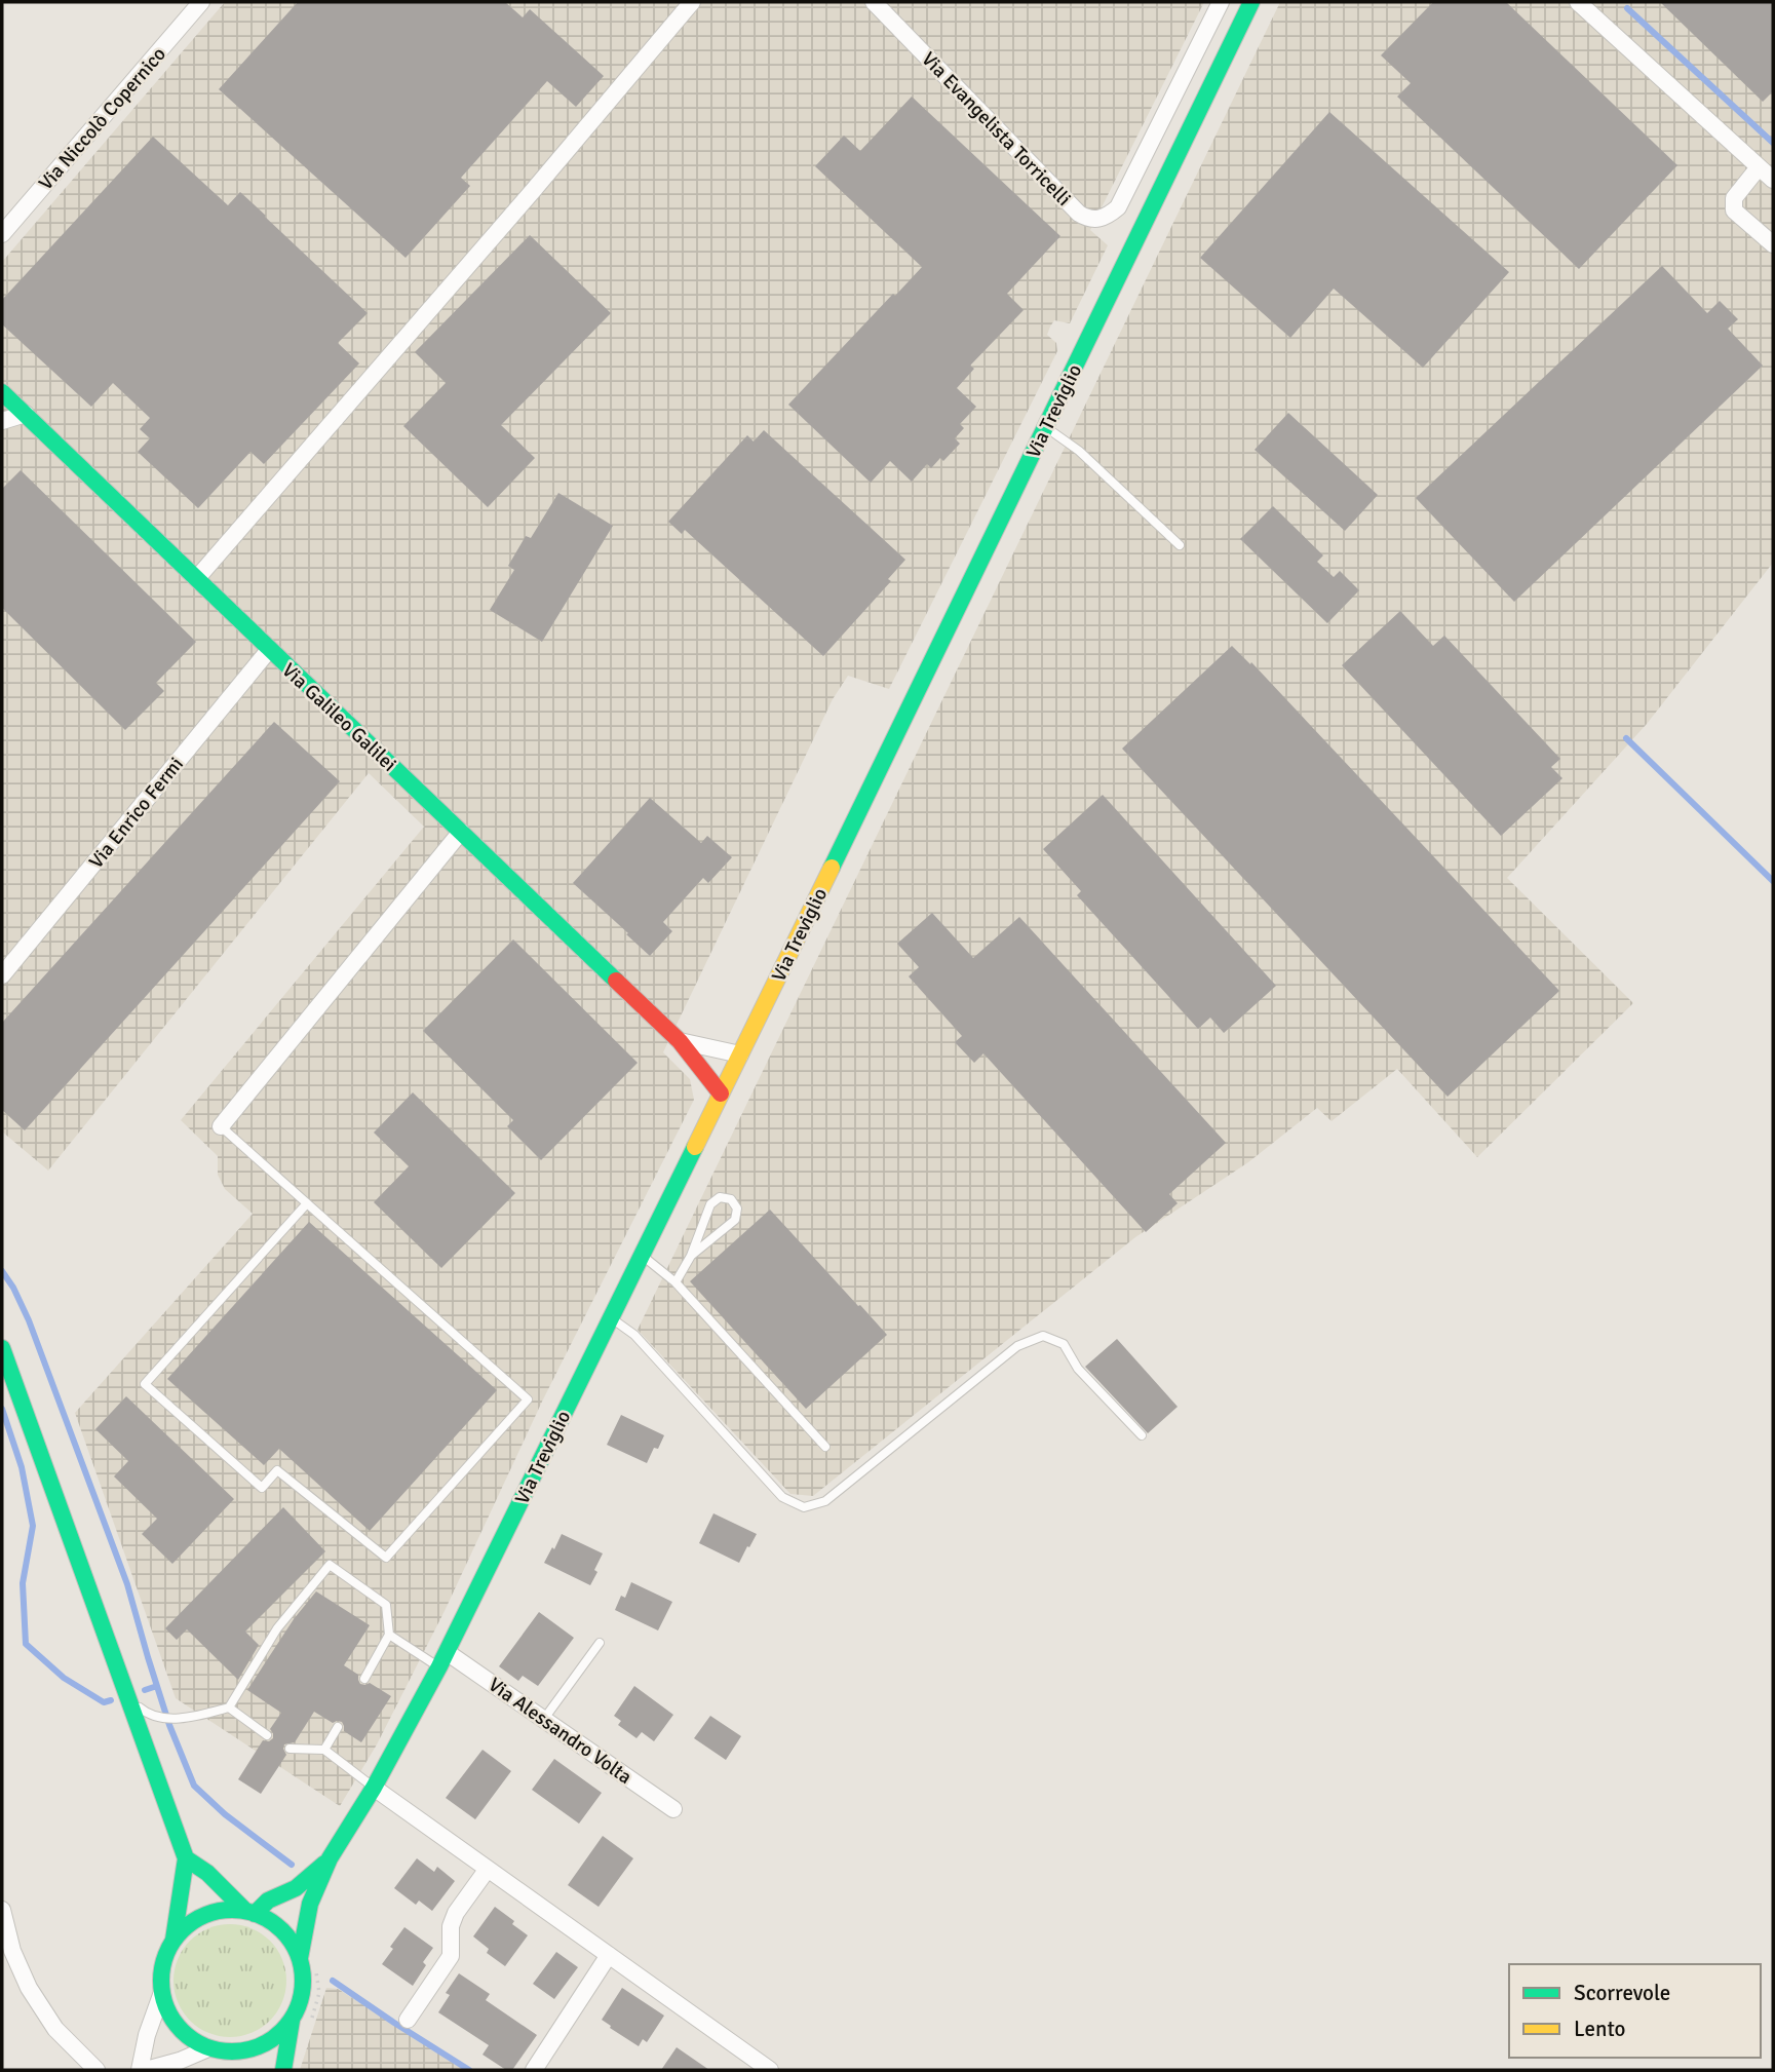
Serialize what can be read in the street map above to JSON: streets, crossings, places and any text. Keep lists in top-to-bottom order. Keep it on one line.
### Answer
{"streets":{"street":["Via Niccolò Copernico","Via Evangelista Torricelli","Via Treviglio","Via Galileo Galilei","Via Enrico Fermi","Via Alessandro Volta"]},"crossings":[["Via Treviglio","Via Galileo Galilei"],["Via Treviglio","Via Alessandro Volta"],["Via Galileo Galilei","Via Enrico Fermi"]],"legend":["Scorrevole","Lento"]}
